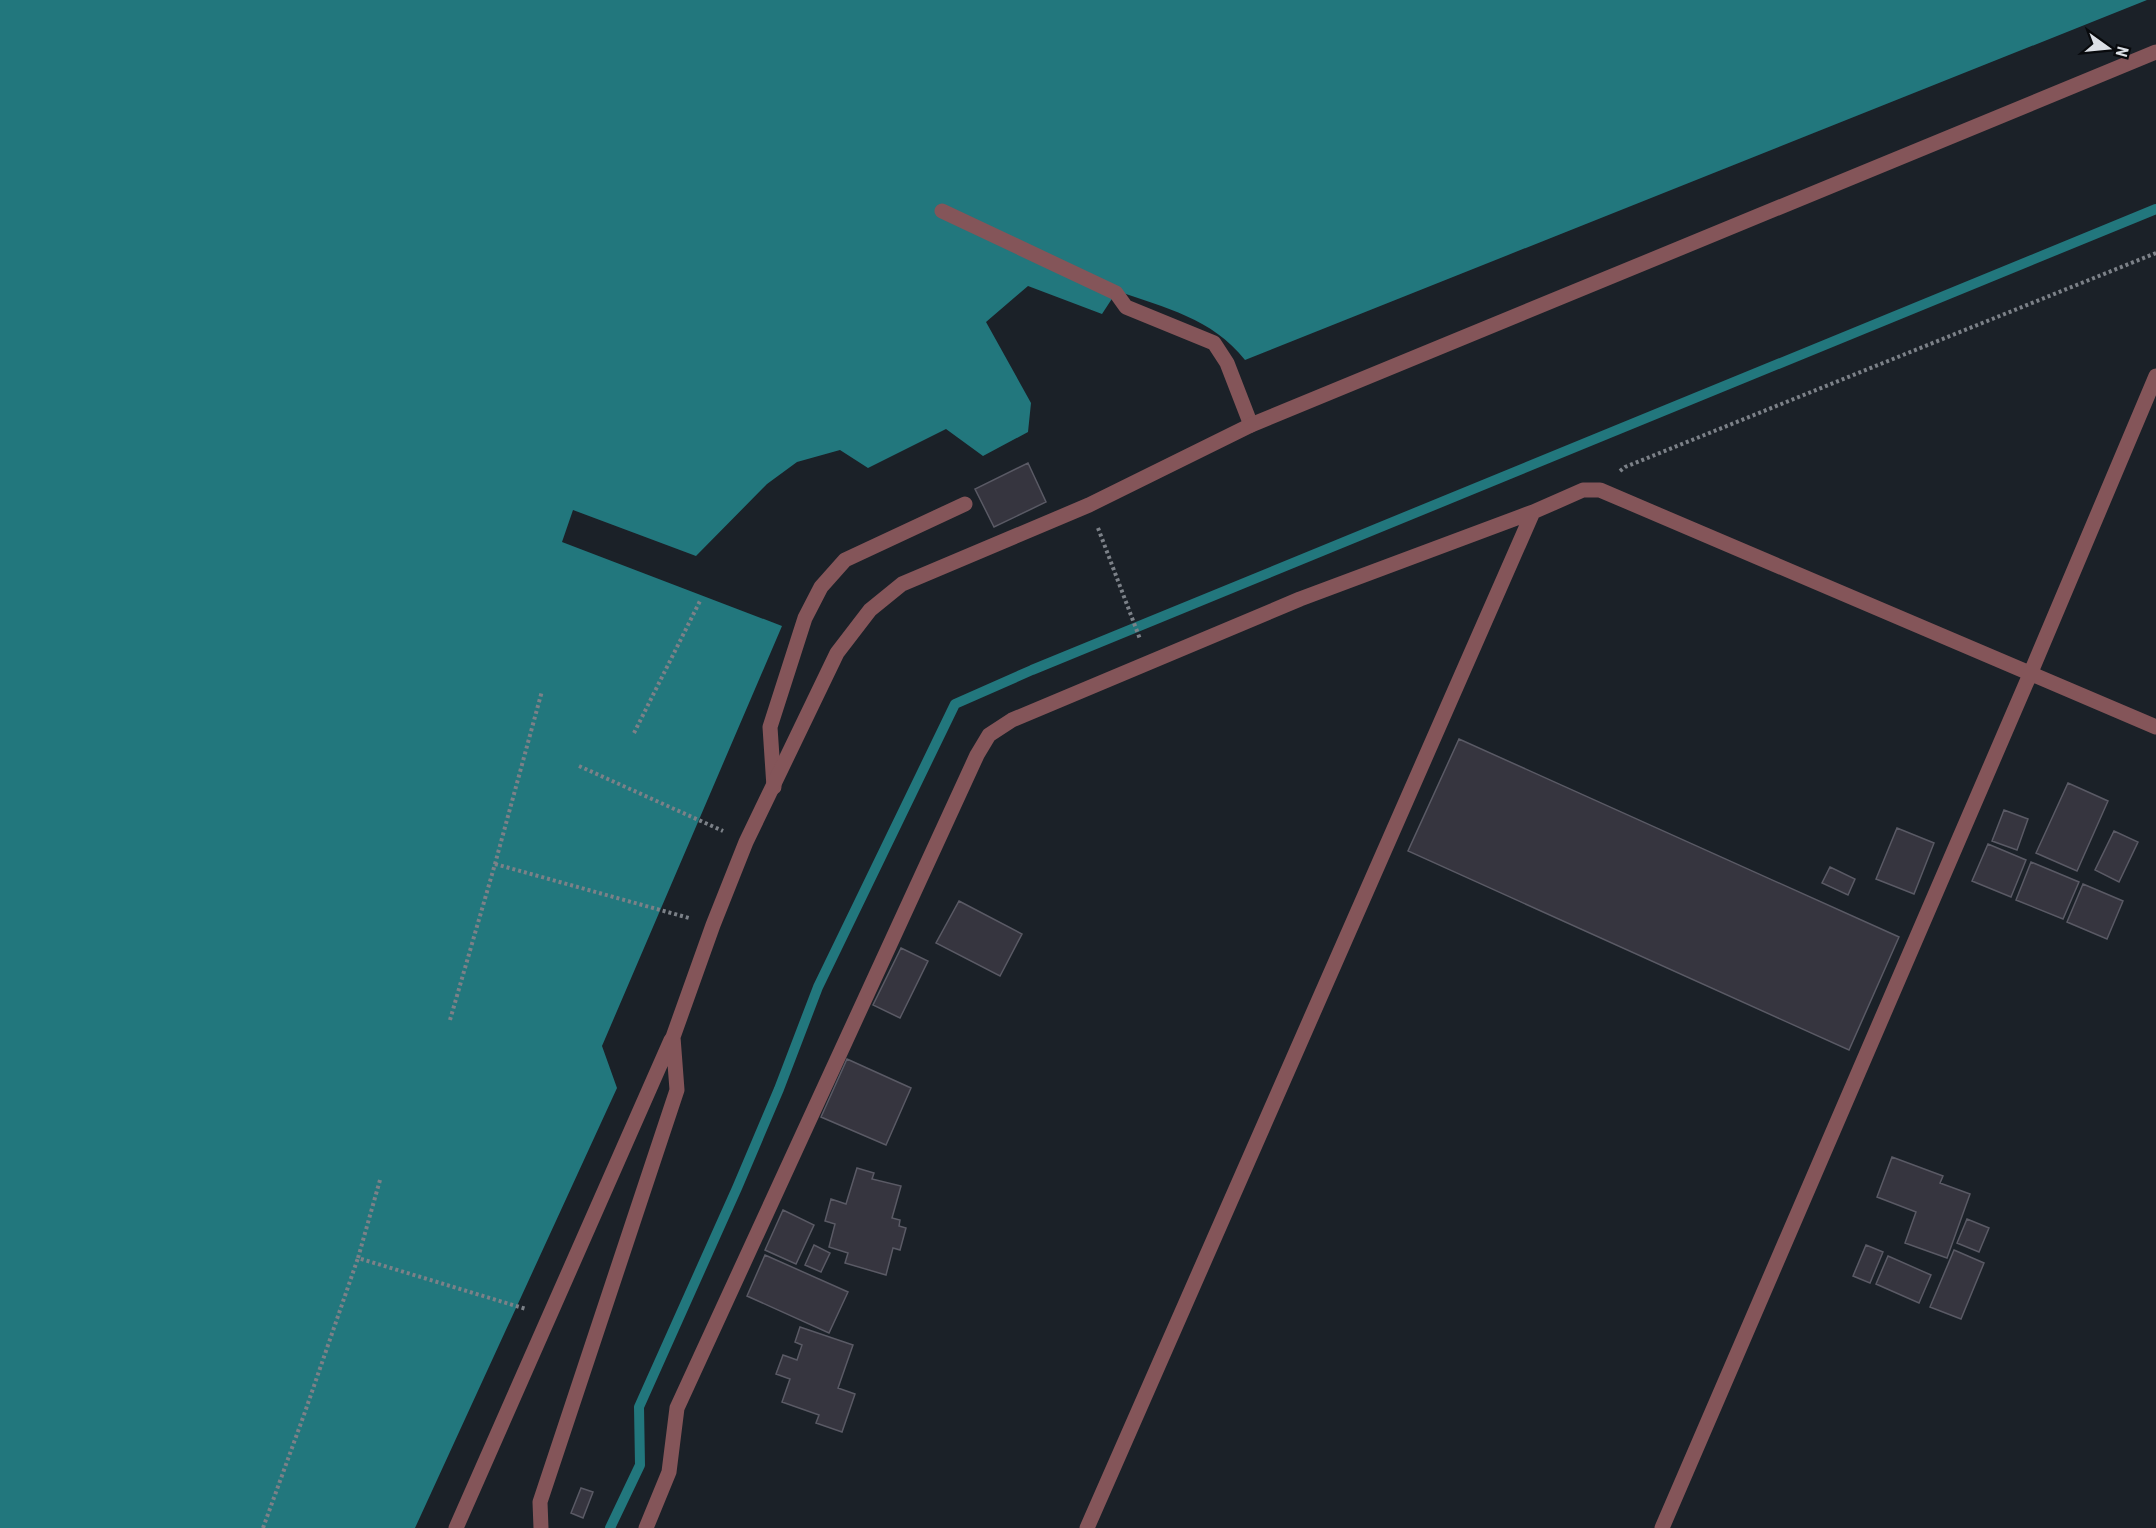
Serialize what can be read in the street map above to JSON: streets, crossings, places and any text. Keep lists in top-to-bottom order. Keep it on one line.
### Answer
{"north":"right"}
